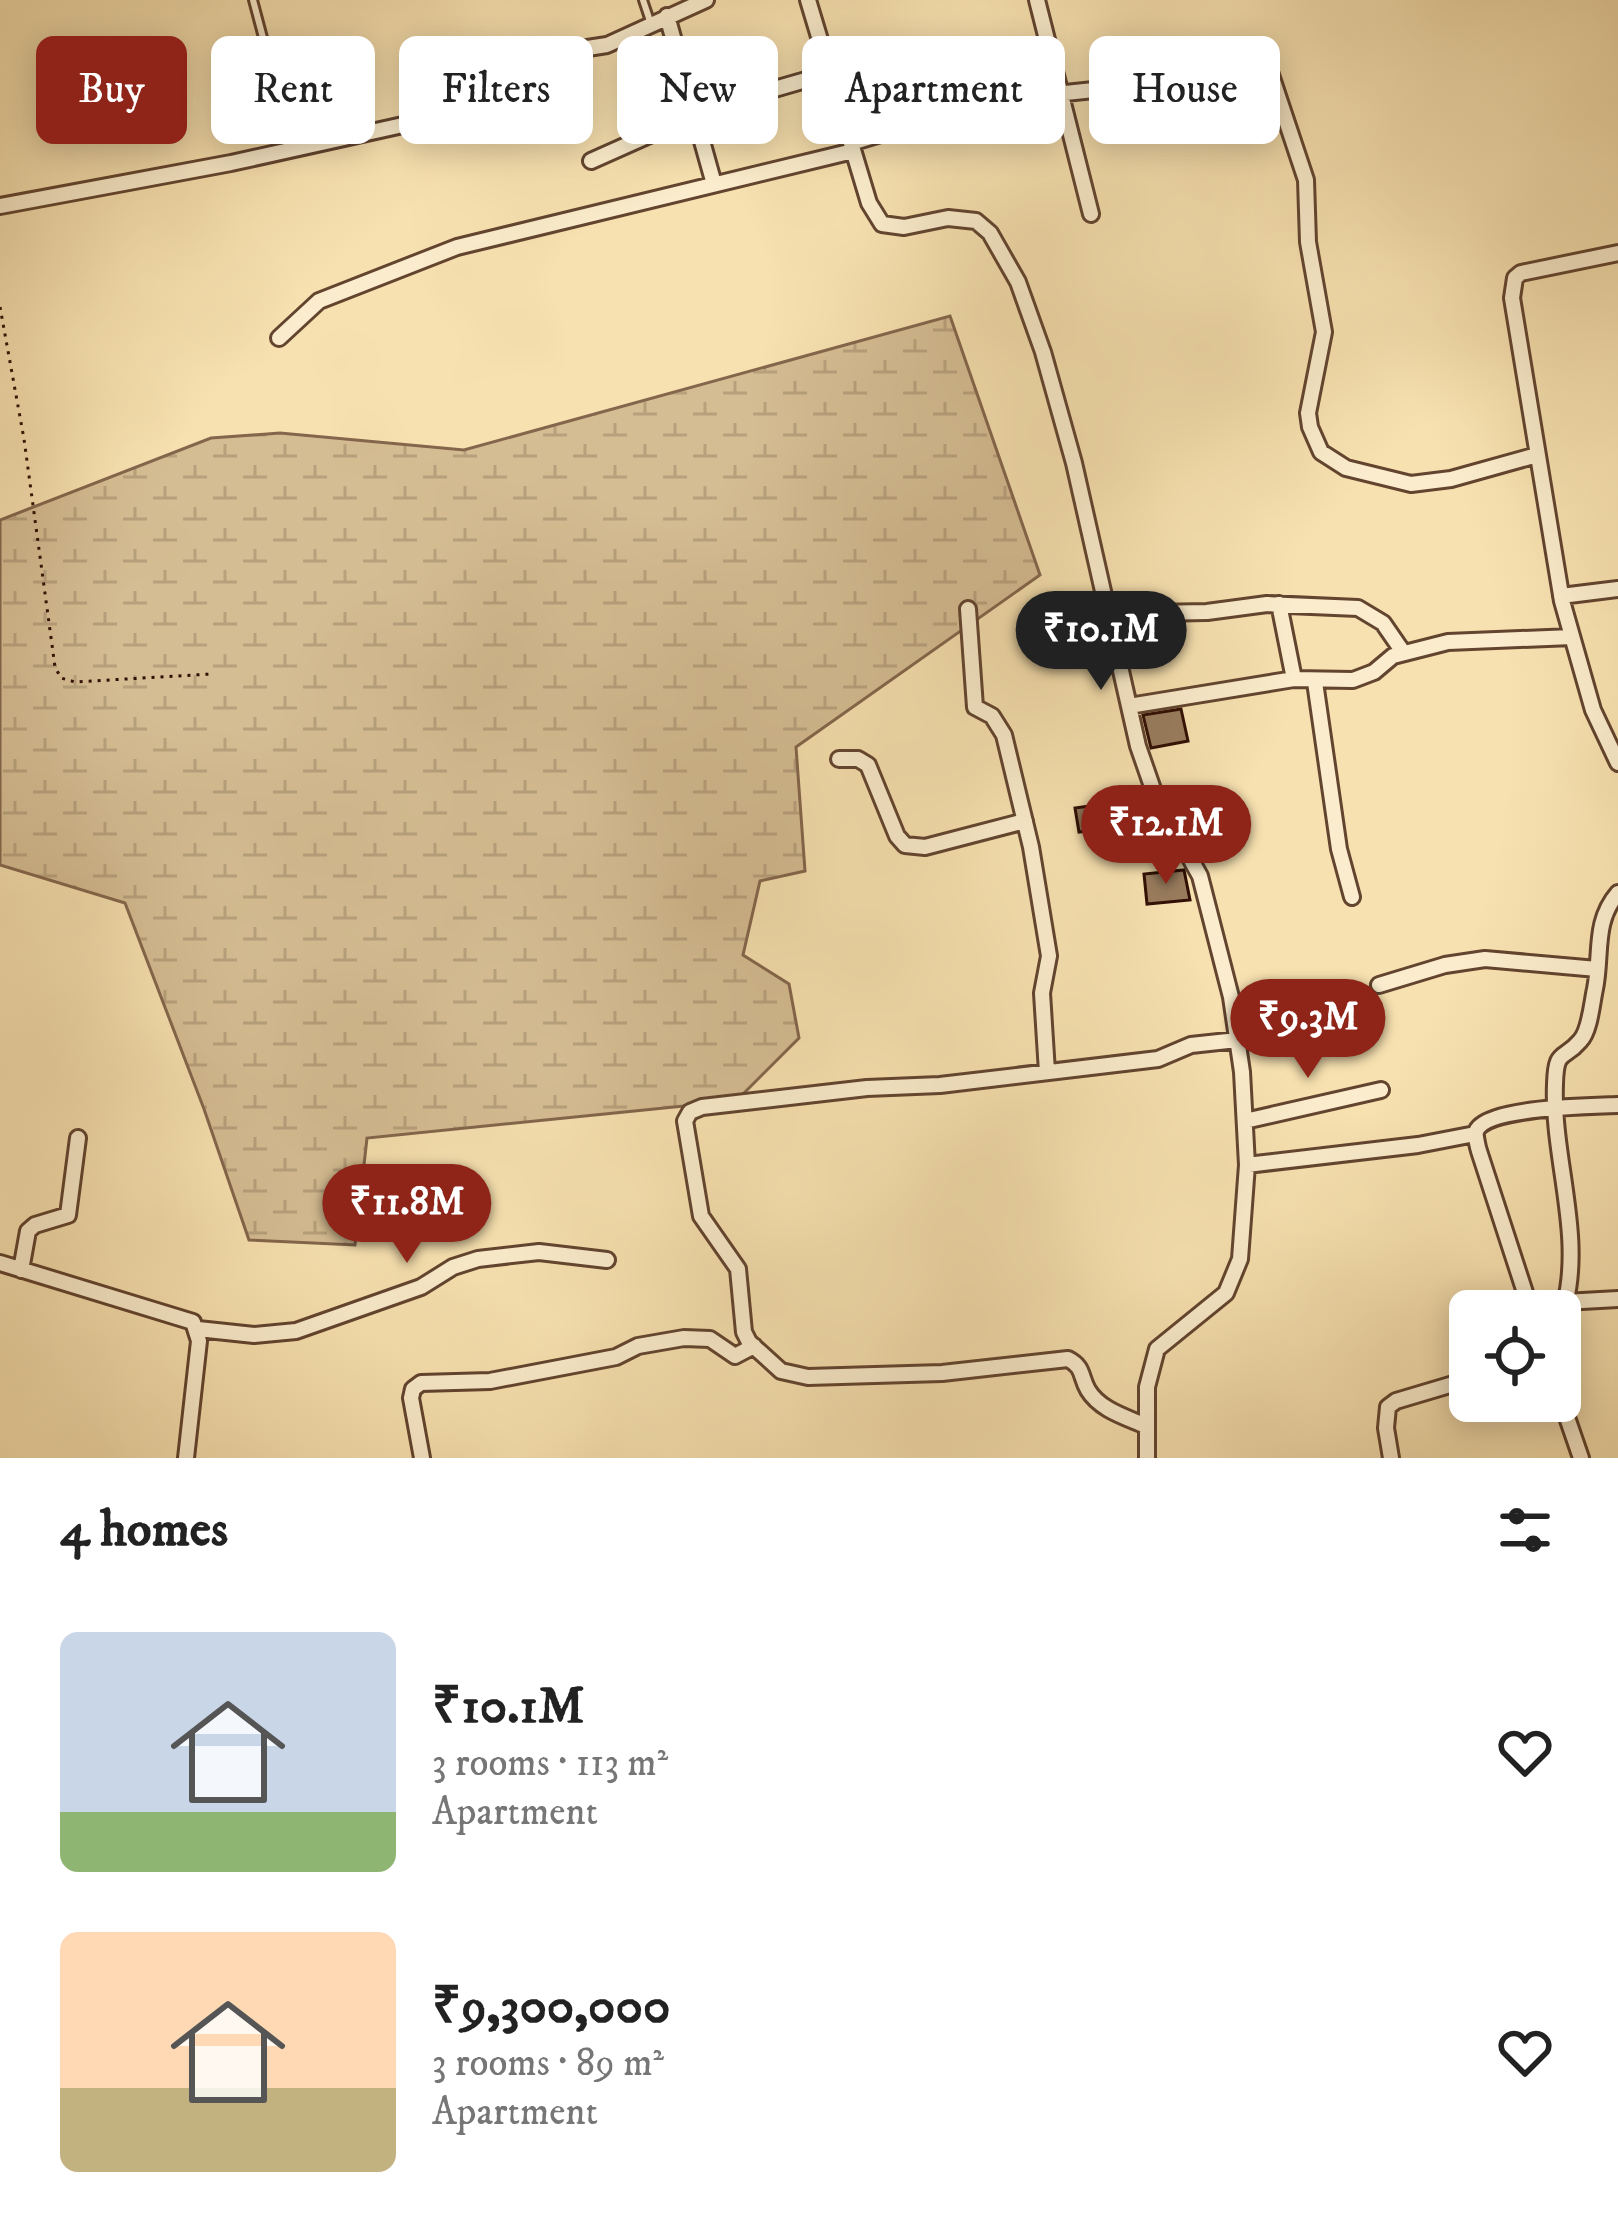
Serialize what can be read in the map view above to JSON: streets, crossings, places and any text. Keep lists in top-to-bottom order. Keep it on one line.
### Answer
{"page":{"chip":["Buy","Rent","Filters","New","Apartment","House"],"price":["₹10.1M","₹12.1M","₹9.3M","₹11.8M"],"heading":"4 homes","list":[{"name":"₹10.1M","note":"3 rooms · 113 m² · Apartment"},{"name":"₹9,300,000","note":"3 rooms · 89 m² · Apartment"}]}}
